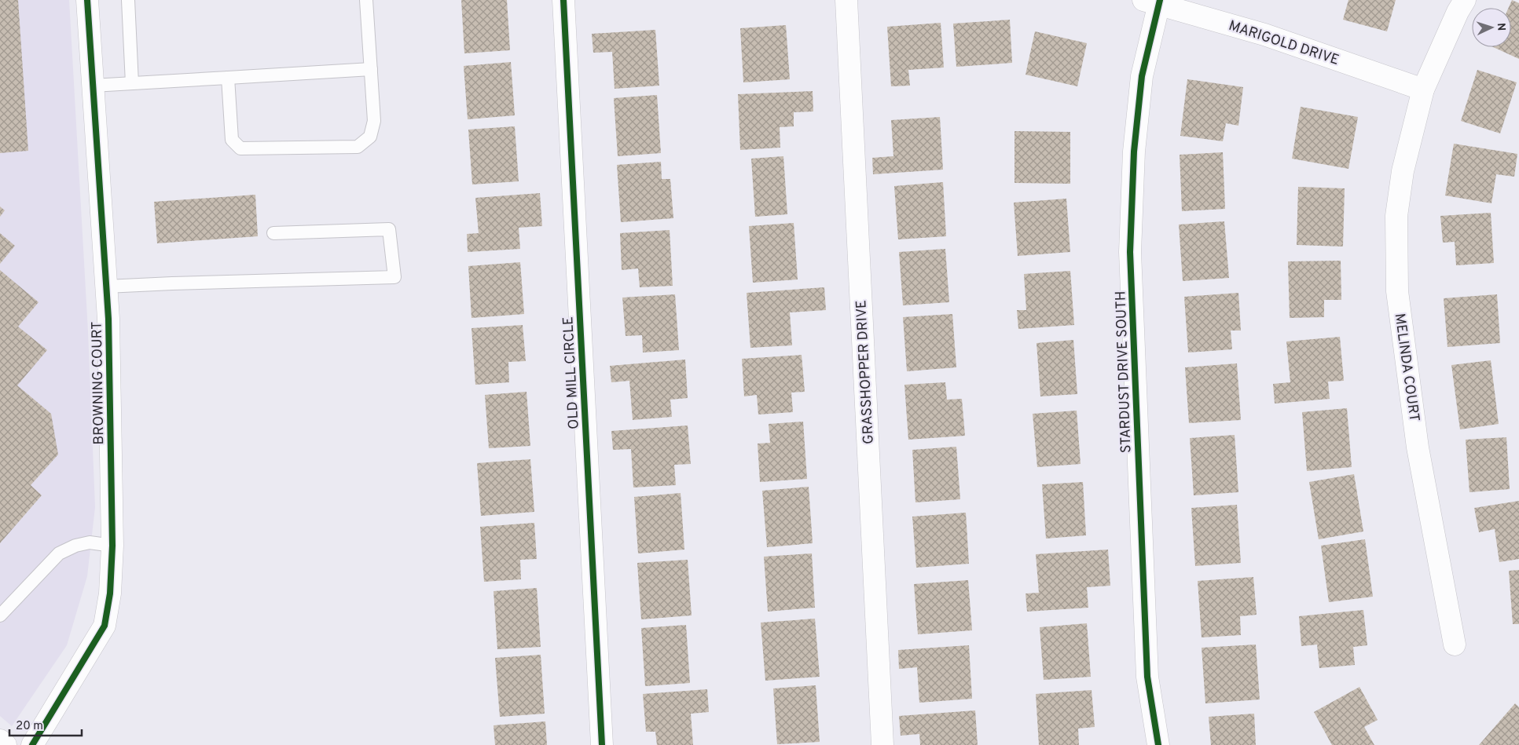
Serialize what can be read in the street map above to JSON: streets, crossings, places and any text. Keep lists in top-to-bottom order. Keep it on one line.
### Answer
{"streets":{"street":["MARIGOLD DRIVE","MELINDA COURT","GRASSHOPPER DRIVE","STARDUST DRIVE SOUTH","OLD MILL CIRCLE","BROWNING COURT"]},"crossings":[["MARIGOLD DRIVE","MELINDA COURT"],["MARIGOLD DRIVE","STARDUST DRIVE SOUTH"]],"scale_bar":"20 m","north":"right"}
